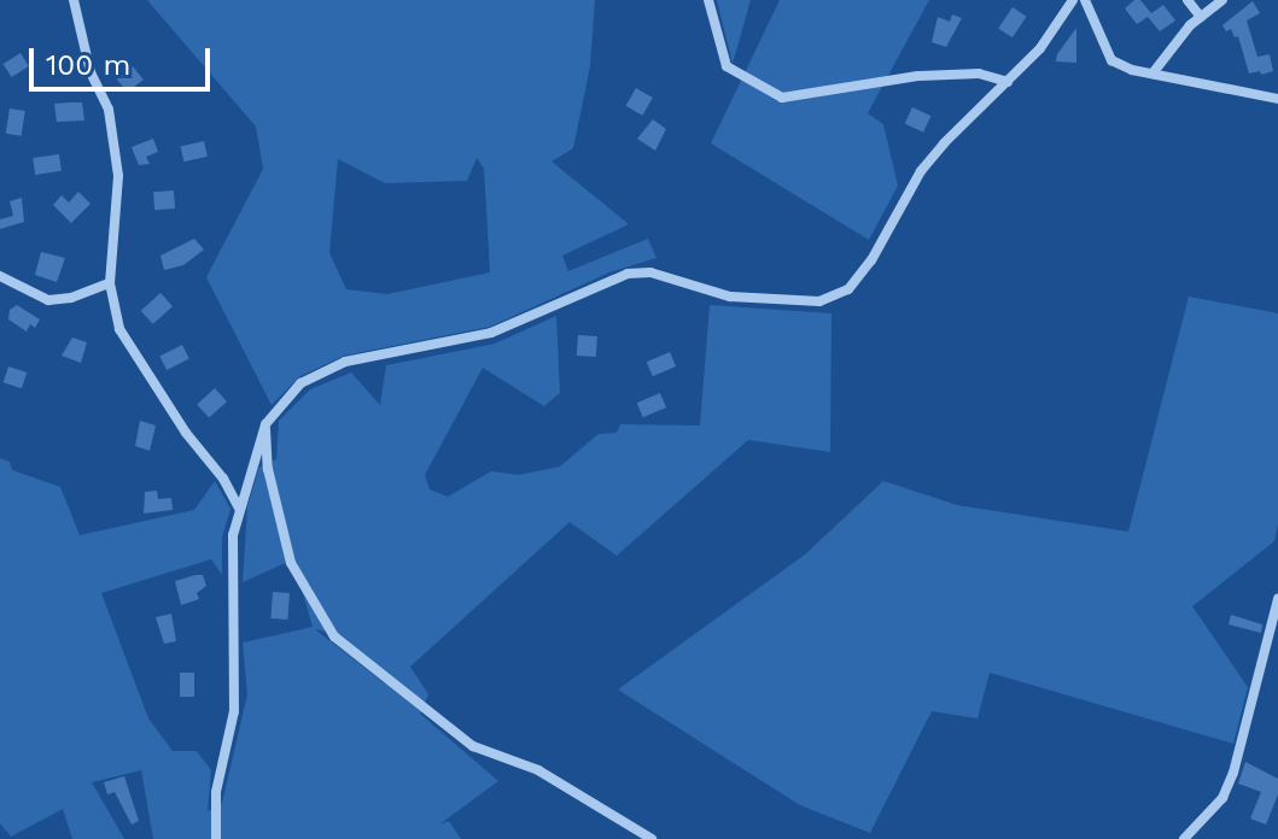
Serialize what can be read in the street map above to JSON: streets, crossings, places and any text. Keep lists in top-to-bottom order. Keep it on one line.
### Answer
{"scale_bar":"100 m"}
